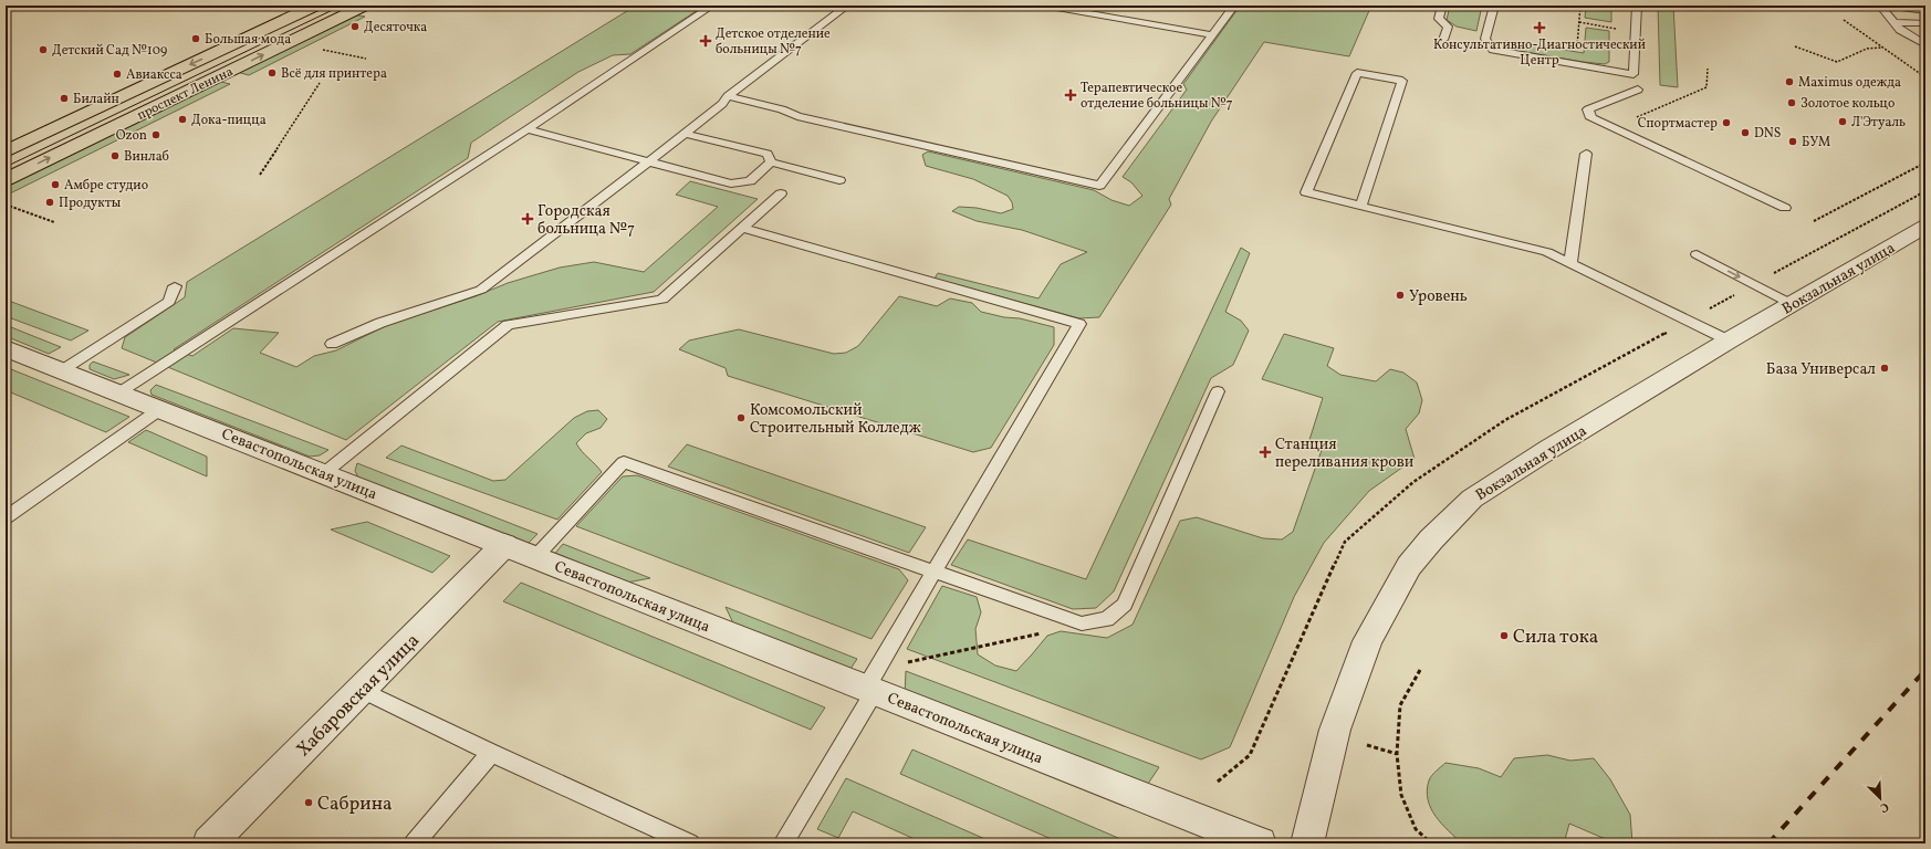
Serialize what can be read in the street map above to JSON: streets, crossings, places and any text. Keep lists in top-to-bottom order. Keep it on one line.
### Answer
{"streets":{"highway":["проспект Ленина"],"street":["Вокзальная улица","Севастопольская улица","Хабаровская улица"]},"crossings":[["Севастопольская улица","Хабаровская улица"]],"places":{"other":["Десяточка","Большая мода","Детский Сад №109","Всё для принтера","Авиаксса","Maximus одежда","Билайн","Золотое кольцо","Дока-пицца","Л'Этуаль","Спортмастер","DNS","Ozon","БУМ","Винлаб","Амбре студио","Продукты","Уровень","База Универсал","Комсомольский Строительный Колледж","Сила тока","Сабрина"],"health":["Консультативно-Диагностический Центр","Детское отделение больницы №7","Терапевтическое отделение больницы №7","Городская больница №7","Станция переливания крови"]},"north":"bottom right"}
